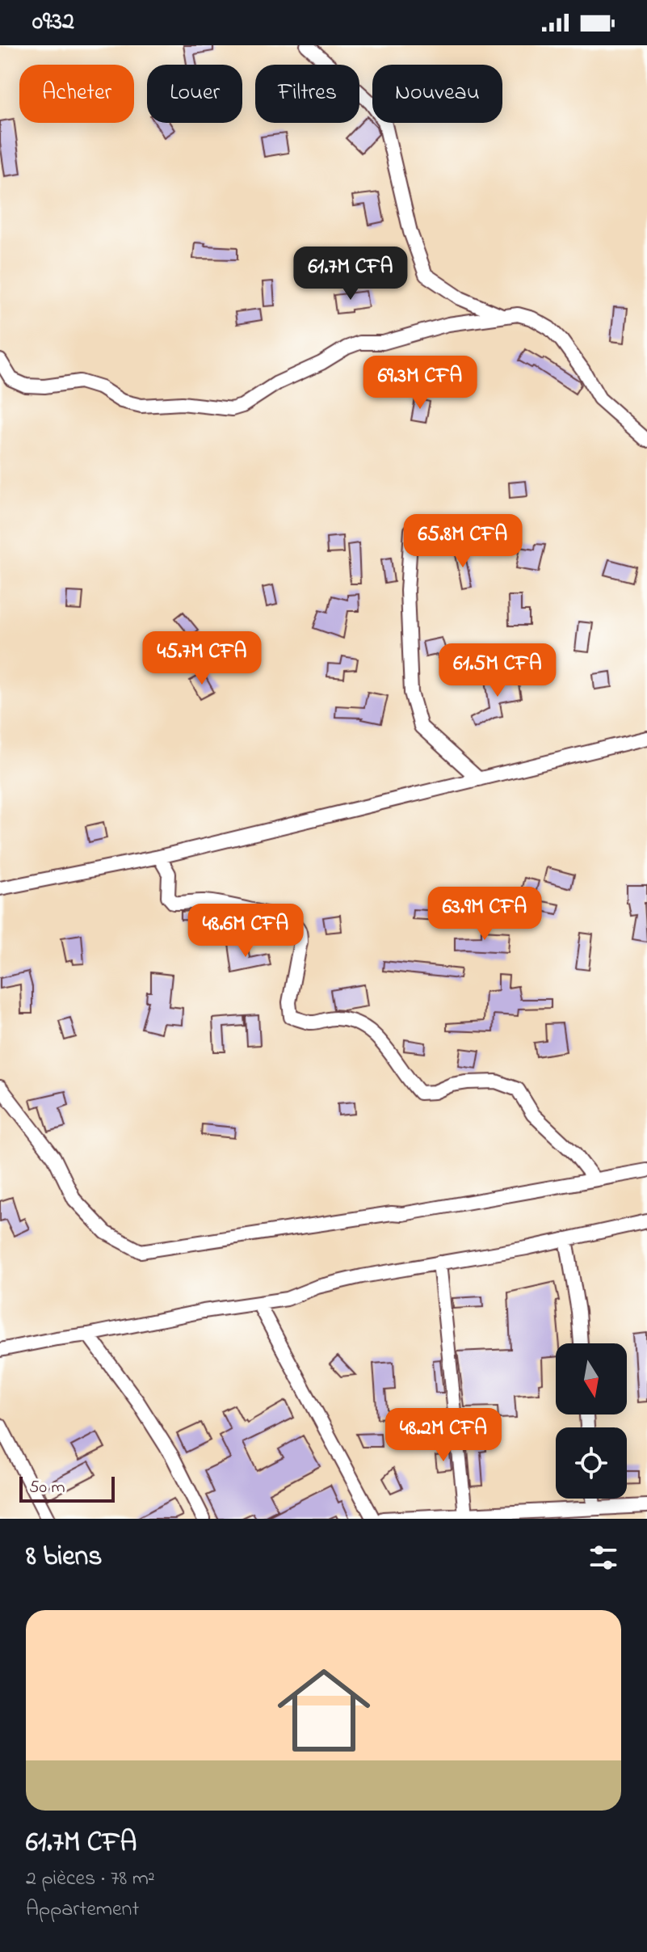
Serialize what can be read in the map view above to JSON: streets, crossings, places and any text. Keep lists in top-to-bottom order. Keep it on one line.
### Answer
{"scale_bar":"50 m","north":"bottom","page":{"status":"09:32","chip":["Acheter","Louer","Filtres","Nouveau"],"price":["61.7M CFA","69.3M CFA","65.8M CFA","45.7M CFA","61.5M CFA","63.9M CFA","48.6M CFA","48.2M CFA"],"scale":"50 m","heading":"8 biens","list":[{"name":"61.7M CFA","note":"2 pièces · 78 m² · Appartement"}]}}
